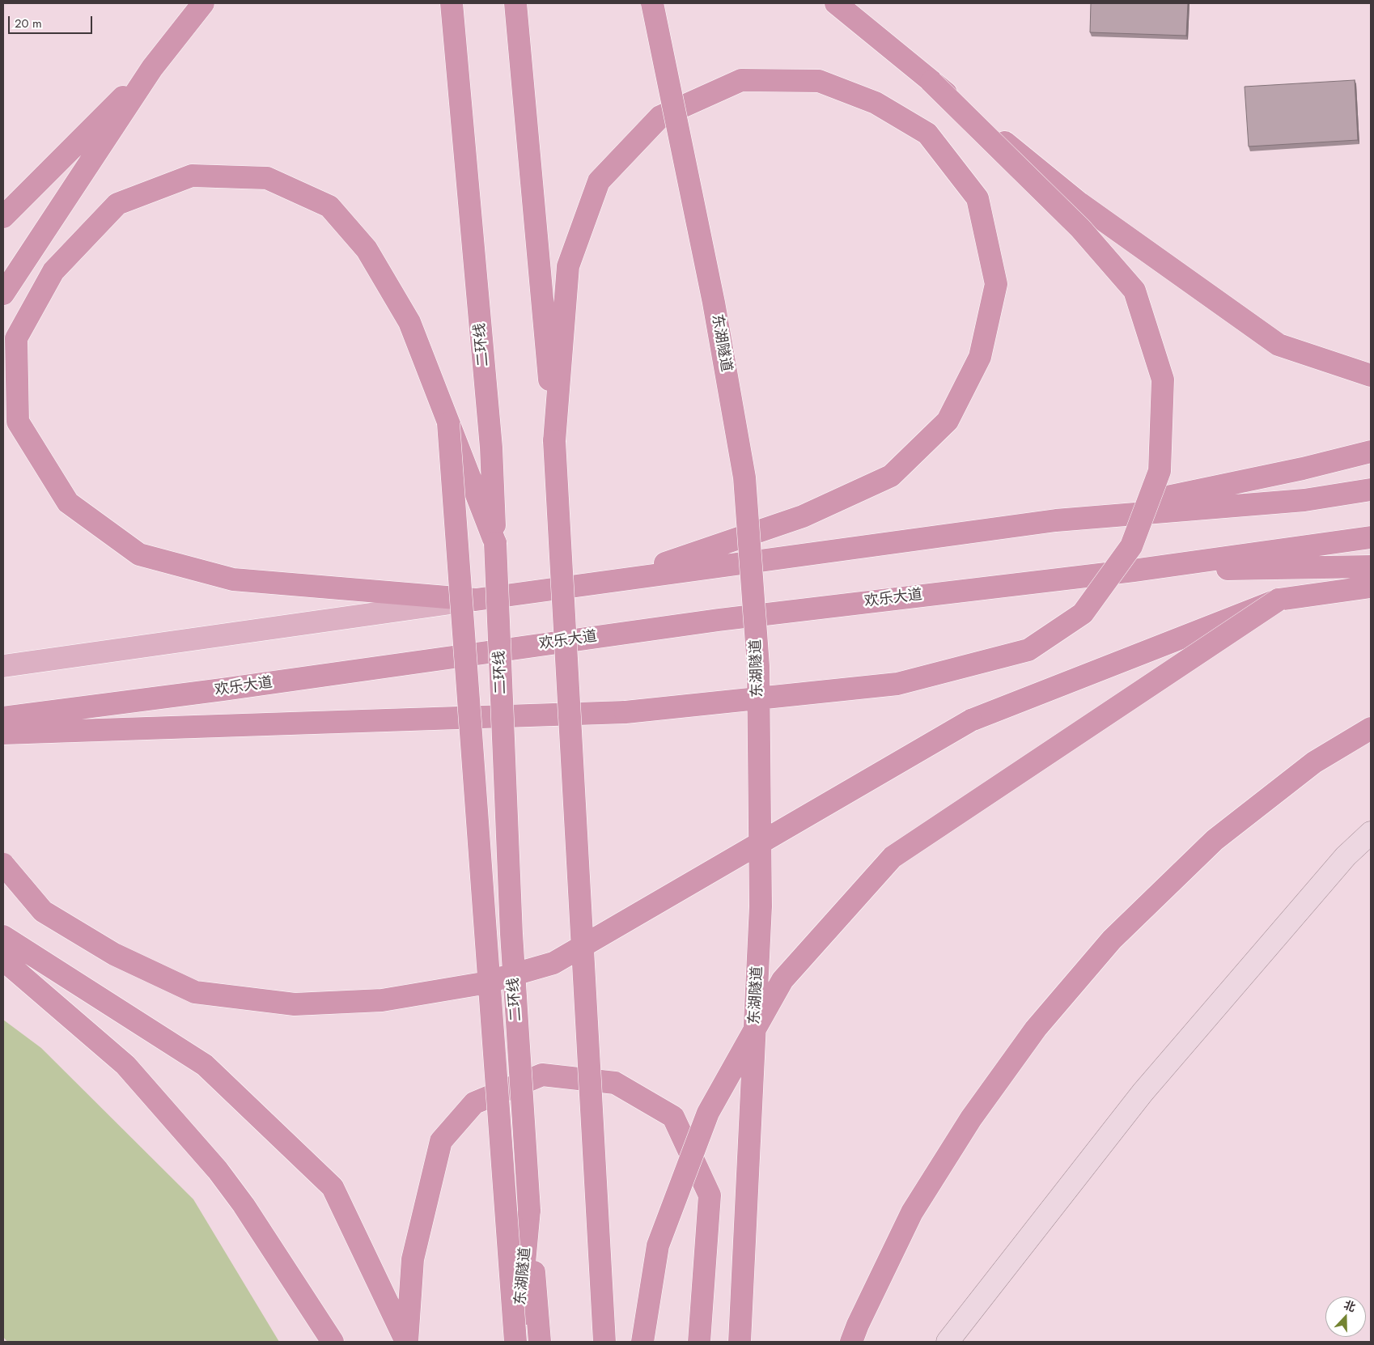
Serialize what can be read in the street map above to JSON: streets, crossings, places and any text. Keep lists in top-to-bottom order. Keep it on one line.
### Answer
{"streets":{"highway":["东湖隧道","二环线","欢乐大道"]},"crossings":[["东湖隧道","二环线"]],"scale_bar":"20 m","north":"top"}
